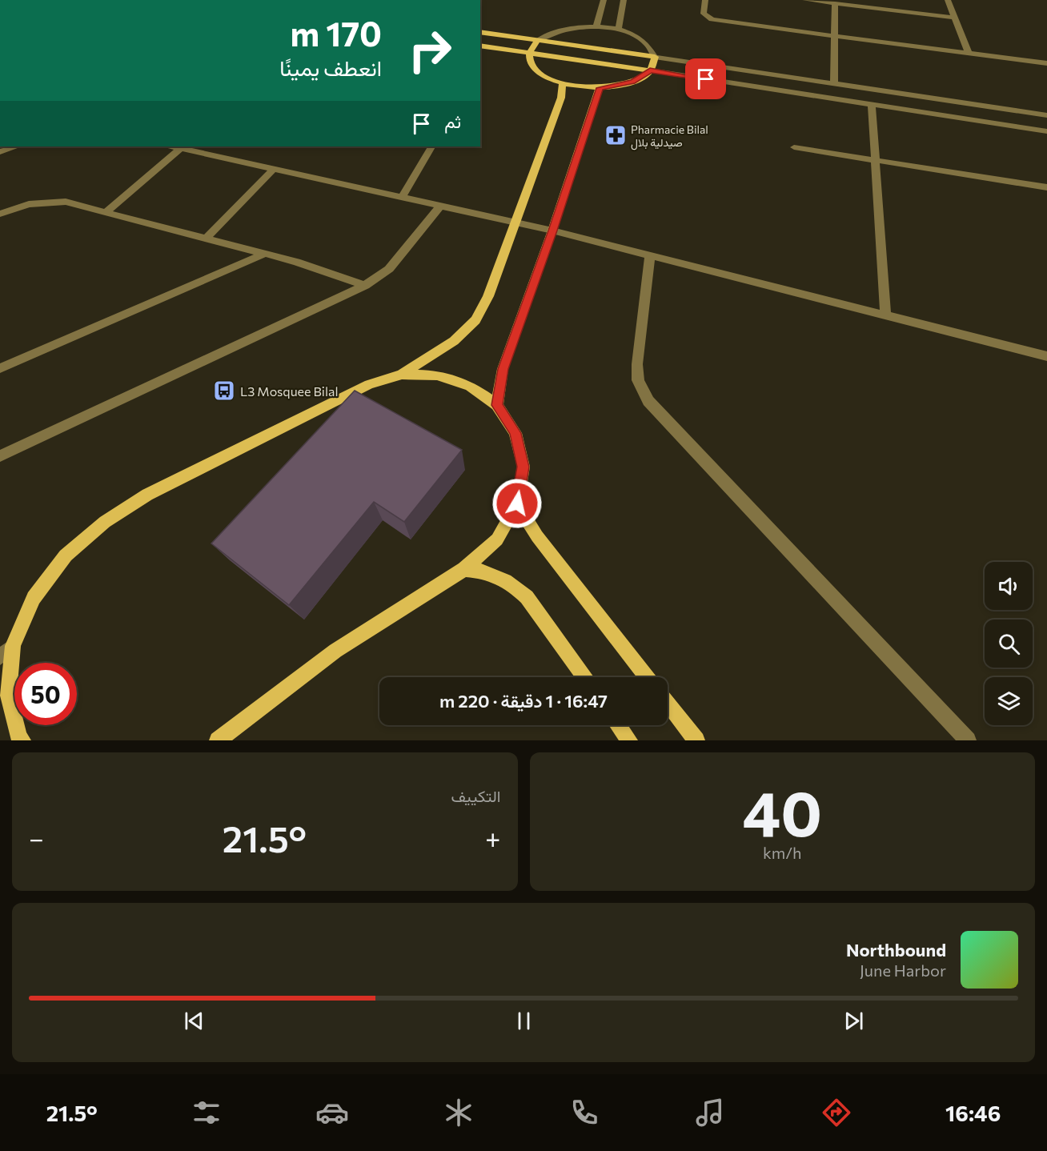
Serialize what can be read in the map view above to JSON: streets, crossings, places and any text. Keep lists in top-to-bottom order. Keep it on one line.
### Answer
{"places":{"pharmacy":["Pharmacie Bilal صيدلية بلال"],"bus stop":["L3 Mosquee Bilal"]},"page":{"turn":["170 m","انعطف يمينًا"],"then":"ثم","limit":"50","trip":"16:47 · 1 دقيقة · 220 m","tile":[["40","km/h"],"التكييف"],"heat":["−","21.5°","+"],"song":["Northbound","June Harbor"],"tabs":["16:46","21.5°"]}}
